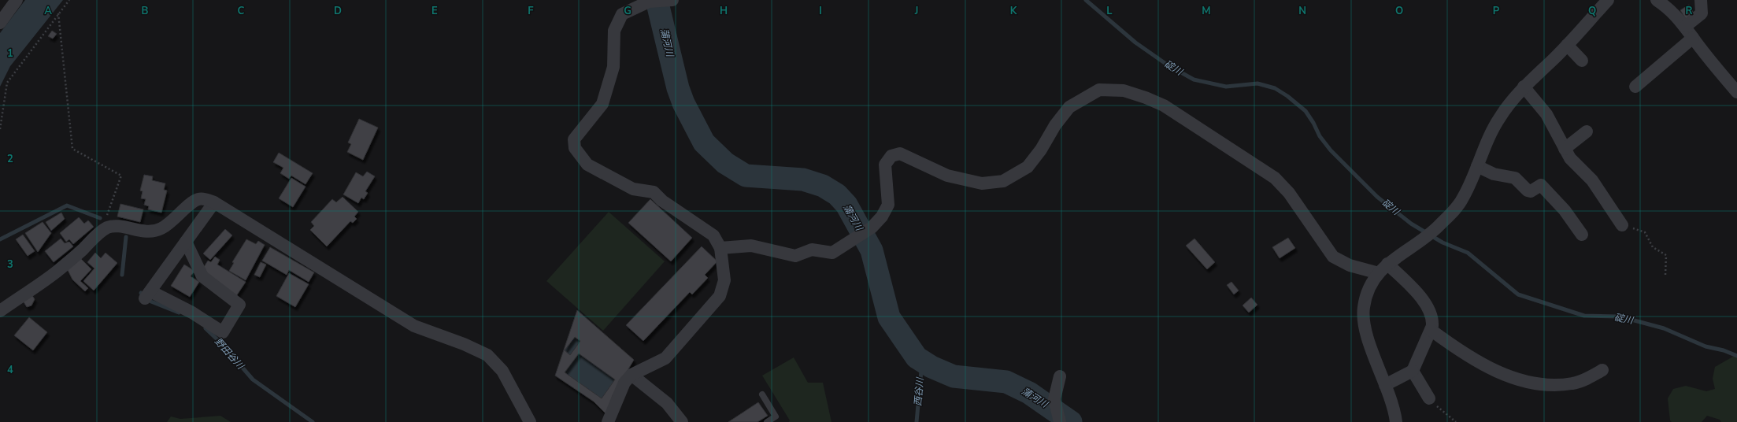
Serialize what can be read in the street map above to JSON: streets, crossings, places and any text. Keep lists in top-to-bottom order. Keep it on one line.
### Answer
{"water":["蒲河川","碇川","野田谷川","西谷川"],"grid":{"columns":["A","B","C","D","E","F","G","H","I","J","K","L","M","N","O","P","Q","R"],"rows":["1","2","3","4"]}}
